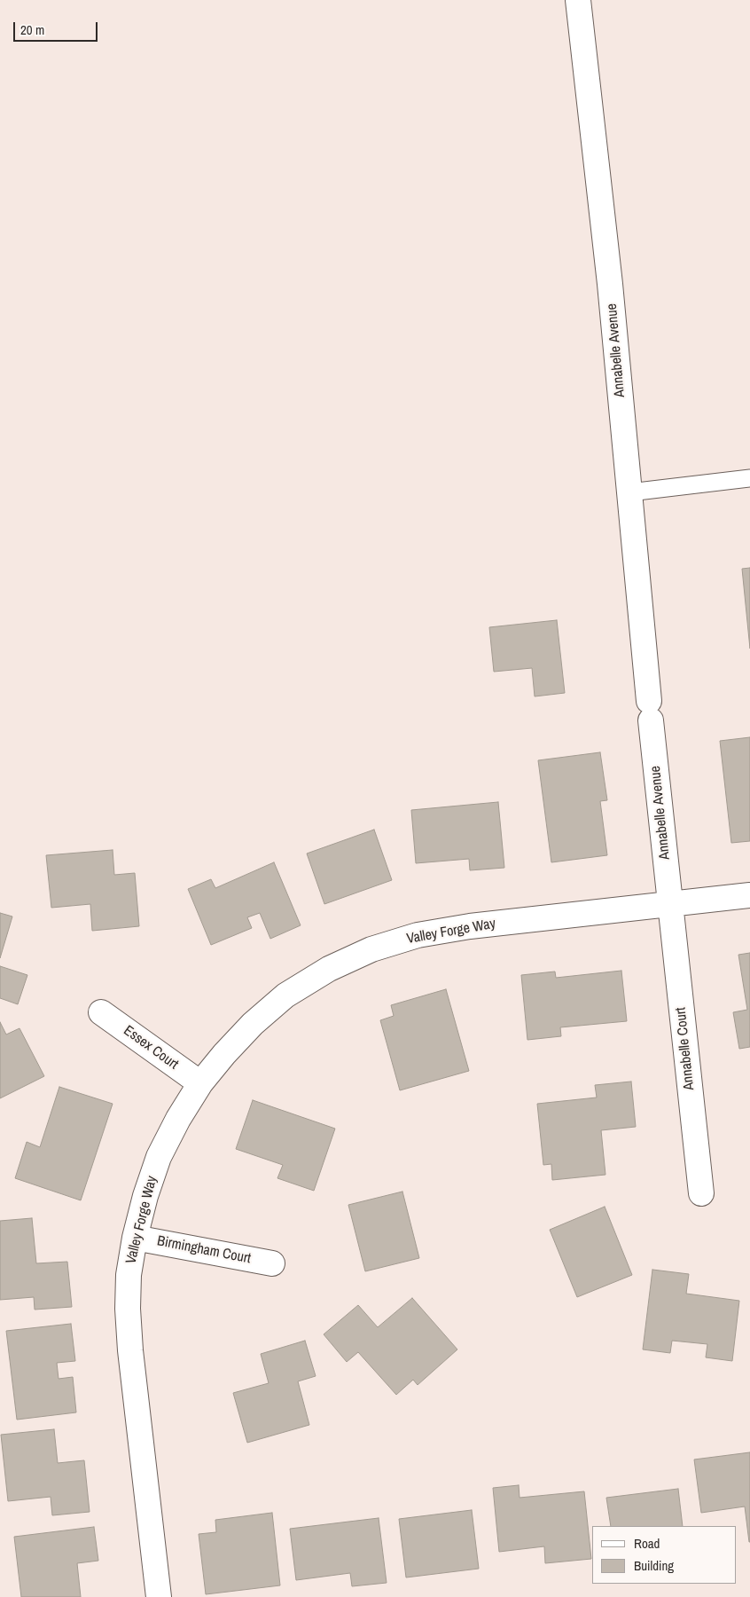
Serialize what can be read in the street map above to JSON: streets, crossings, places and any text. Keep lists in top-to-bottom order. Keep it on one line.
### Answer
{"streets":{"street":["Annabelle Avenue","Valley Forge Way","Essex Court","Annabelle Court","Birmingham Court"]},"crossings":[["Annabelle Avenue","Valley Forge Way"],["Annabelle Avenue","Annabelle Court"],["Valley Forge Way","Essex Court"],["Valley Forge Way","Annabelle Court"],["Valley Forge Way","Birmingham Court"]],"legend":["Road","Building"],"scale_bar":"20 m"}
